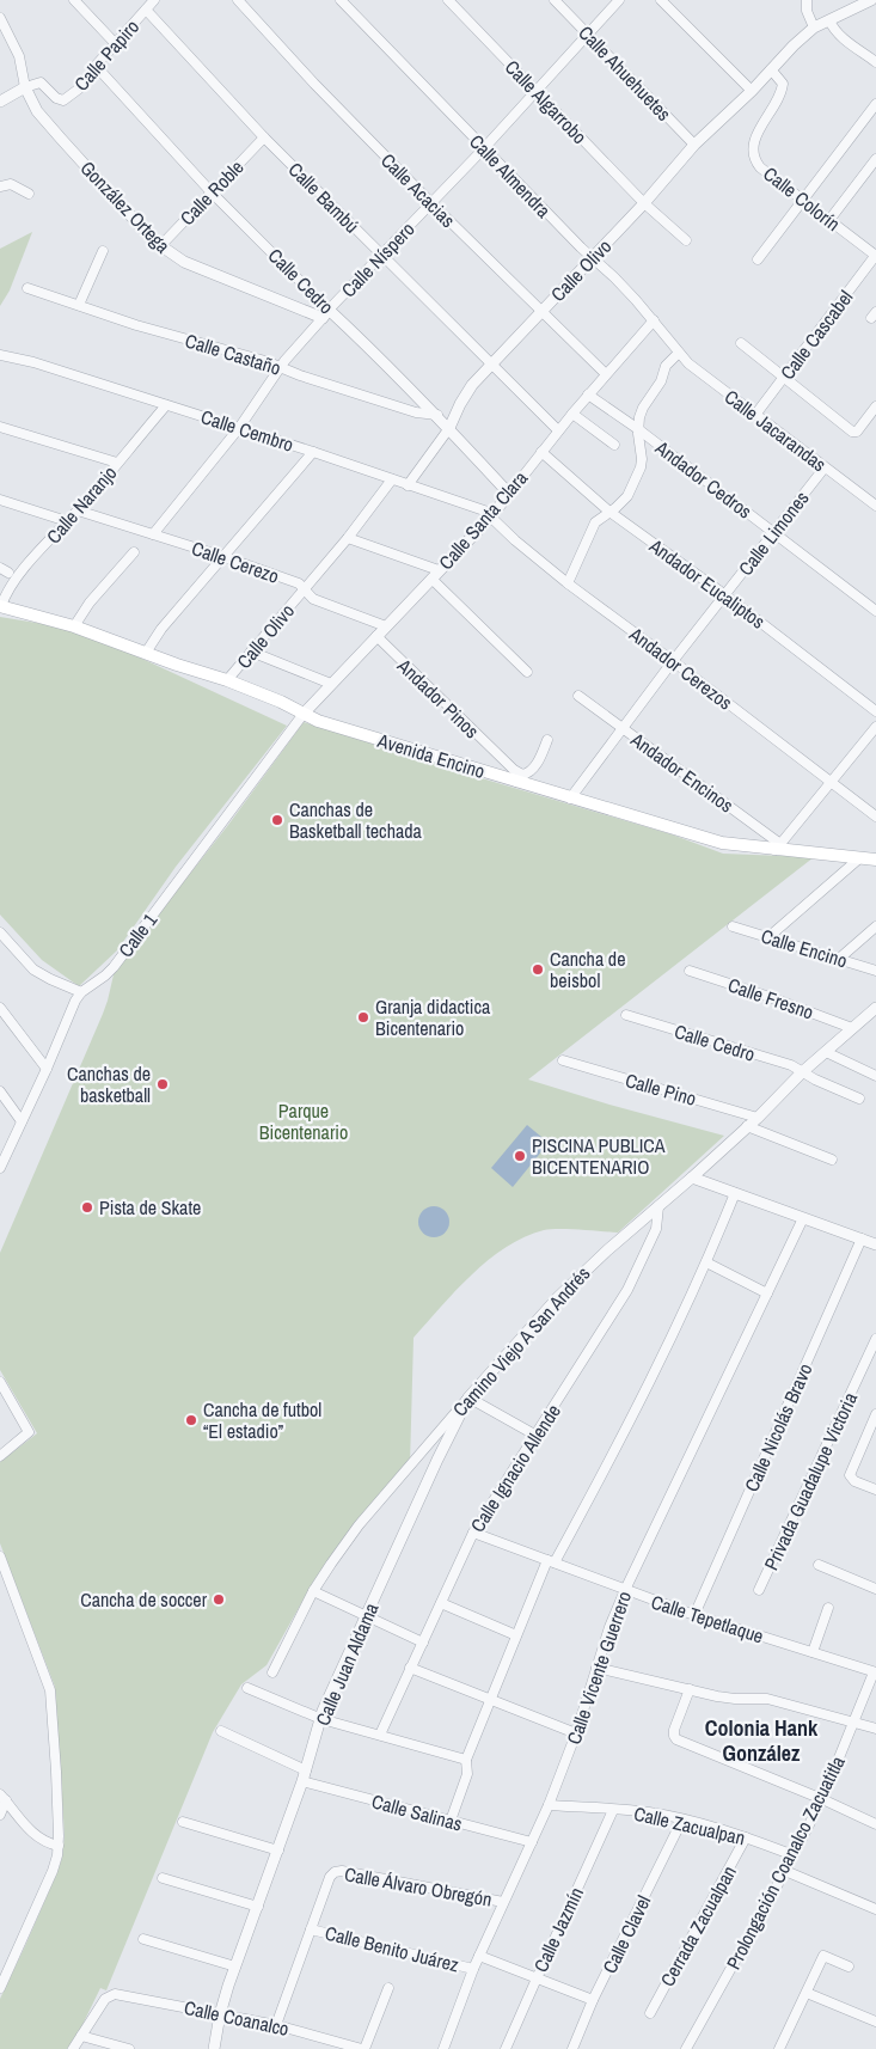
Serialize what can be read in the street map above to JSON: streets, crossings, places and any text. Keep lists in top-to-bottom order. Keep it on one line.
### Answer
{"streets":{"main road":["Avenida Encino"],"street":["Calle Papiro","Calle Ahuehuetes","Calle Algarrobo","Calle Almendra","Calle Acacias","Calle Roble","Calle Bambú","Calle Colorín","González Ortega","Calle Níspero","Calle Olivo","Calle Cedro","Calle Cascabel","Calle Castaño","Calle Cembro","Calle Jacarandas","Andador Cedros","Calle Naranjo","Calle Santa Clara","Calle Limones","Calle Cerezo","Andador Eucaliptos","Andador Cerezos","Andador Pinos","Andador Encinos","Calle 1","Calle Encino","Calle Fresno","Calle Pino","Camino Viejo A San Andrés","Calle Nicolás Bravo","Calle Ignacio Allende","Privada Guadalupe Victoria","Calle Tepetlaque","Calle Juan Aldama","Calle Vicente Guerrero","Calle Salinas","Calle Zacualpan","Prolongación Coanalco Zacuatitla","Calle Álvaro Obregón","Cerrada Zacualpan","Calle Jazmín","Calle Clavel","Calle Benito Juárez","Calle Coanalco"]},"crossings":[["Calle Papiro","Calle Bambú"],["Calle Papiro","González Ortega"],["Calle Papiro","Calle Cedro"],["Calle Ahuehuetes","Calle Níspero"],["Calle Ahuehuetes","Calle Olivo"],["Calle Algarrobo","Calle Níspero"],["Calle Algarrobo","Calle Olivo"],["Calle Almendra","Calle Níspero"],["Calle Almendra","Calle Olivo"],["Calle Almendra","Calle Jacarandas"],["Calle Almendra","Calle Santa Clara"],["Calle Acacias","Calle Níspero"],["Calle Acacias","Calle Olivo"],["Calle Acacias","Calle Santa Clara"],["Calle Roble","Calle Bambú"],["Calle Roble","González Ortega"],["Calle Roble","Calle Cedro"],["Calle Bambú","Calle Níspero"],["Calle Bambú","Calle Olivo"],["Calle Bambú","Calle Santa Clara"],["Calle Colorín","Calle Olivo"],["Calle Colorín","Calle Cascabel"],["González Ortega","Calle Níspero"],["González Ortega","Calle Cedro"],["Calle Níspero","Calle Cedro"],["Calle Níspero","Calle Castaño"],["Calle Níspero","Calle Cembro"],["Calle Níspero","Calle Cerezo"],["Calle Olivo","Calle Cedro"],["Calle Olivo","Calle Cembro"],["Calle Olivo","Calle Cerezo"],["Calle Olivo","Avenida Encino"],["Calle Cedro","Calle Castaño"],["Calle Cedro","Calle Santa Clara"],["Calle Cedro","Camino Viejo A San Andrés"],["Calle Cascabel","Calle Jacarandas"],["Calle Cembro","Calle Naranjo"],["Calle Cembro","Calle Santa Clara"],["Calle Cembro","Andador Cerezos"],["Calle Jacarandas","Calle Limones"],["Andador Cedros","Calle Santa Clara"],["Andador Cedros","Calle Limones"],["Calle Naranjo","Calle Cerezo"],["Calle Naranjo","Avenida Encino"],["Calle Santa Clara","Calle Cerezo"],["Calle Santa Clara","Andador Eucaliptos"],["Calle Santa Clara","Andador Cerezos"],["Calle Santa Clara","Andador Pinos"],["Calle Santa Clara","Avenida Encino"],["Calle Santa Clara","Calle 1"],["Calle Limones","Andador Eucaliptos"],["Calle Limones","Andador Cerezos"],["Calle Limones","Avenida Encino"],["Calle Limones","Andador Encinos"],["Andador Pinos","Avenida Encino"],["Avenida Encino","Andador Encinos"],["Avenida Encino","Calle 1"],["Calle Fresno","Camino Viejo A San Andrés"],["Calle Pino","Camino Viejo A San Andrés"],["Camino Viejo A San Andrés","Calle Ignacio Allende"],["Camino Viejo A San Andrés","Calle Juan Aldama"],["Calle Nicolás Bravo","Calle Tepetlaque"],["Calle Ignacio Allende","Calle Tepetlaque"],["Calle Tepetlaque","Calle Vicente Guerrero"],["Calle Tepetlaque","Prolongación Coanalco Zacuatitla"],["Calle Juan Aldama","Calle Salinas"],["Calle Juan Aldama","Calle Coanalco"],["Calle Vicente Guerrero","Calle Salinas"],["Calle Vicente Guerrero","Calle Zacualpan"],["Calle Vicente Guerrero","Calle Álvaro Obregón"],["Calle Vicente Guerrero","Calle Benito Juárez"],["Calle Zacualpan","Prolongación Coanalco Zacuatitla"],["Calle Zacualpan","Cerrada Zacualpan"],["Calle Zacualpan","Calle Jazmín"],["Calle Zacualpan","Calle Clavel"],["Calle Álvaro Obregón","Calle Benito Juárez"]],"districts":["Colonia Hank González"],"parks":["Parque Bicentenario"],"places":["Canchas de Basketball techada","Cancha de beisbol","Granja didactica Bicentenario","Canchas de basketball","PISCINA PUBLICA BICENTENARIO","Pista de Skate","Cancha de futbol “El estadio”","Cancha de soccer"]}
